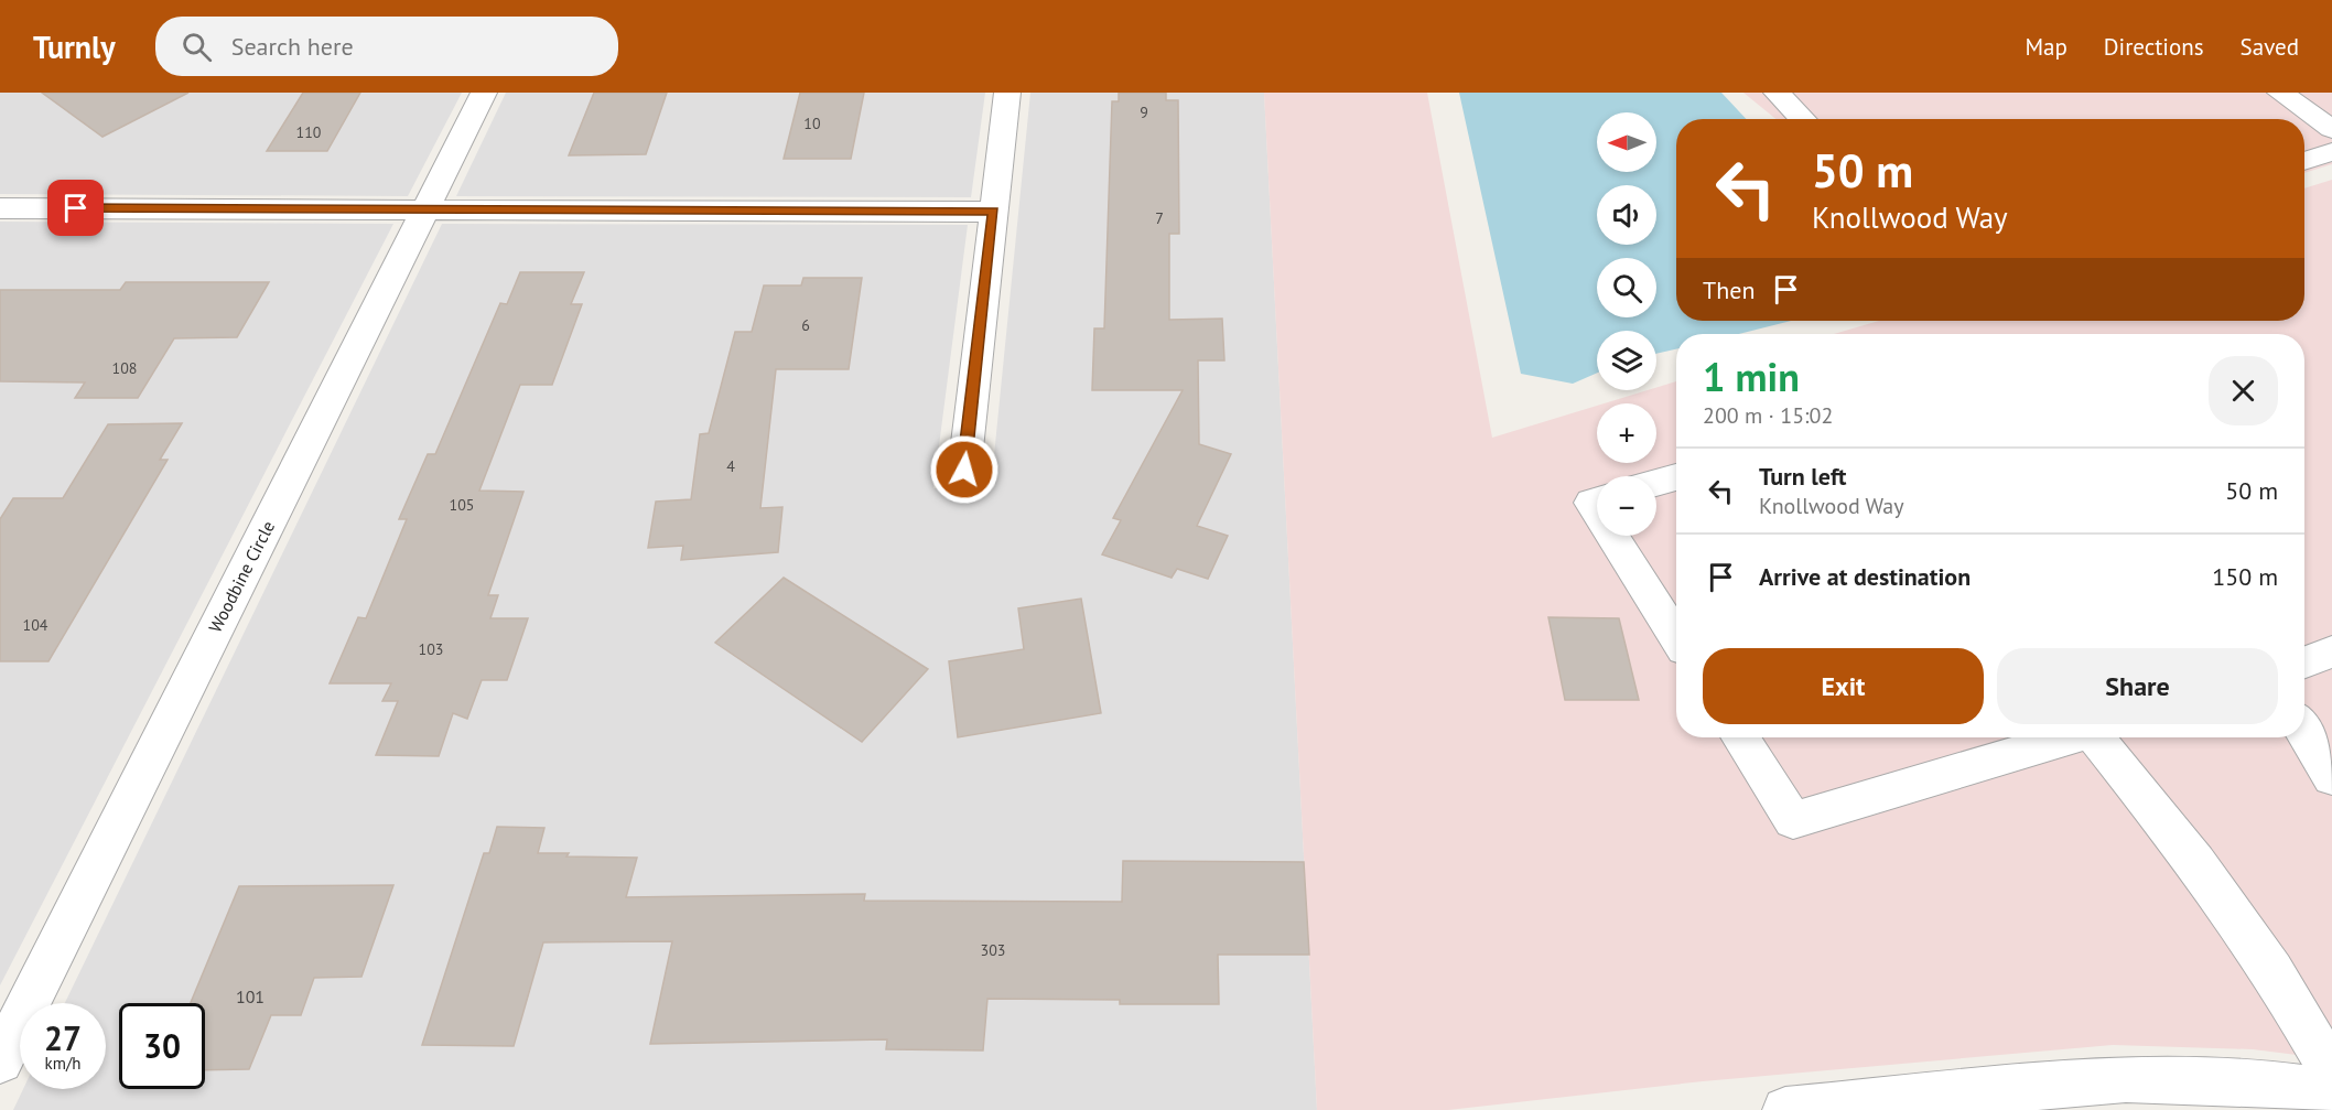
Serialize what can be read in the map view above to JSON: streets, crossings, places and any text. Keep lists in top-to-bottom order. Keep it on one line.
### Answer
{"streets":{"street":["Woodbine Circle"]},"house_numbers":["9","10","110","7","6","108","4","105","104","103","303","101"],"north":"left","page":{"header":"Turnly","search":"Search here","nav":["Map","Directions","Saved"],"map_buttons":["+","−"],"turn":["50 m","Knollwood Way"],"then":"Then","heading":["1 min","200 m · 15:02"],"list":[{"name":"Turn left","note":"Knollwood Way","value":"50 m"},{"name":"Arrive at destination","value":"150 m"}],"buttons":["Exit","Share"],"speed":"27 km/h","limit":"30"}}
